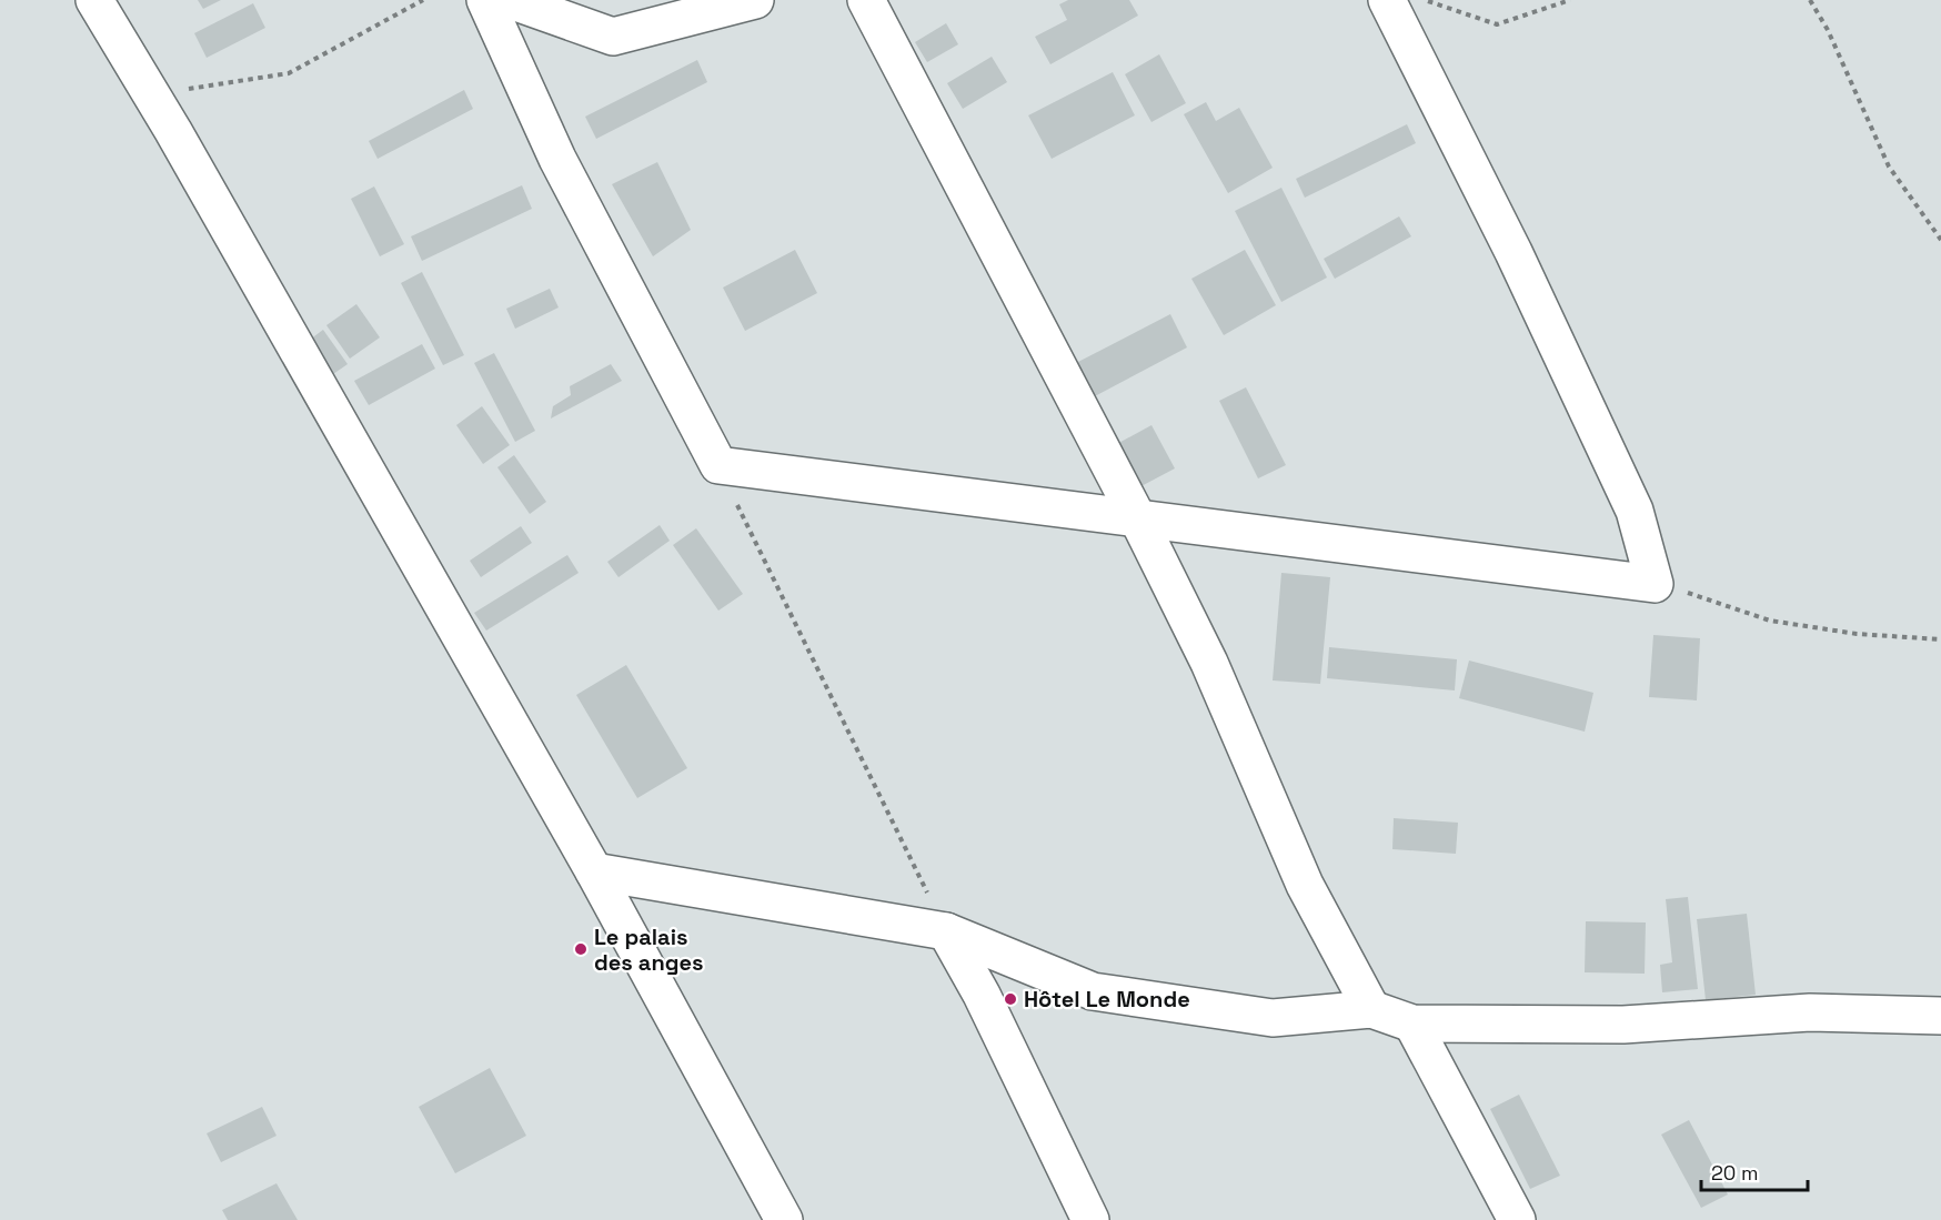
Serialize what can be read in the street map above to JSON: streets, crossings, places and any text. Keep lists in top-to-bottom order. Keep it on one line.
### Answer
{"places":["Le palais des anges","Hôtel Le Monde"],"scale_bar":"20 m"}
